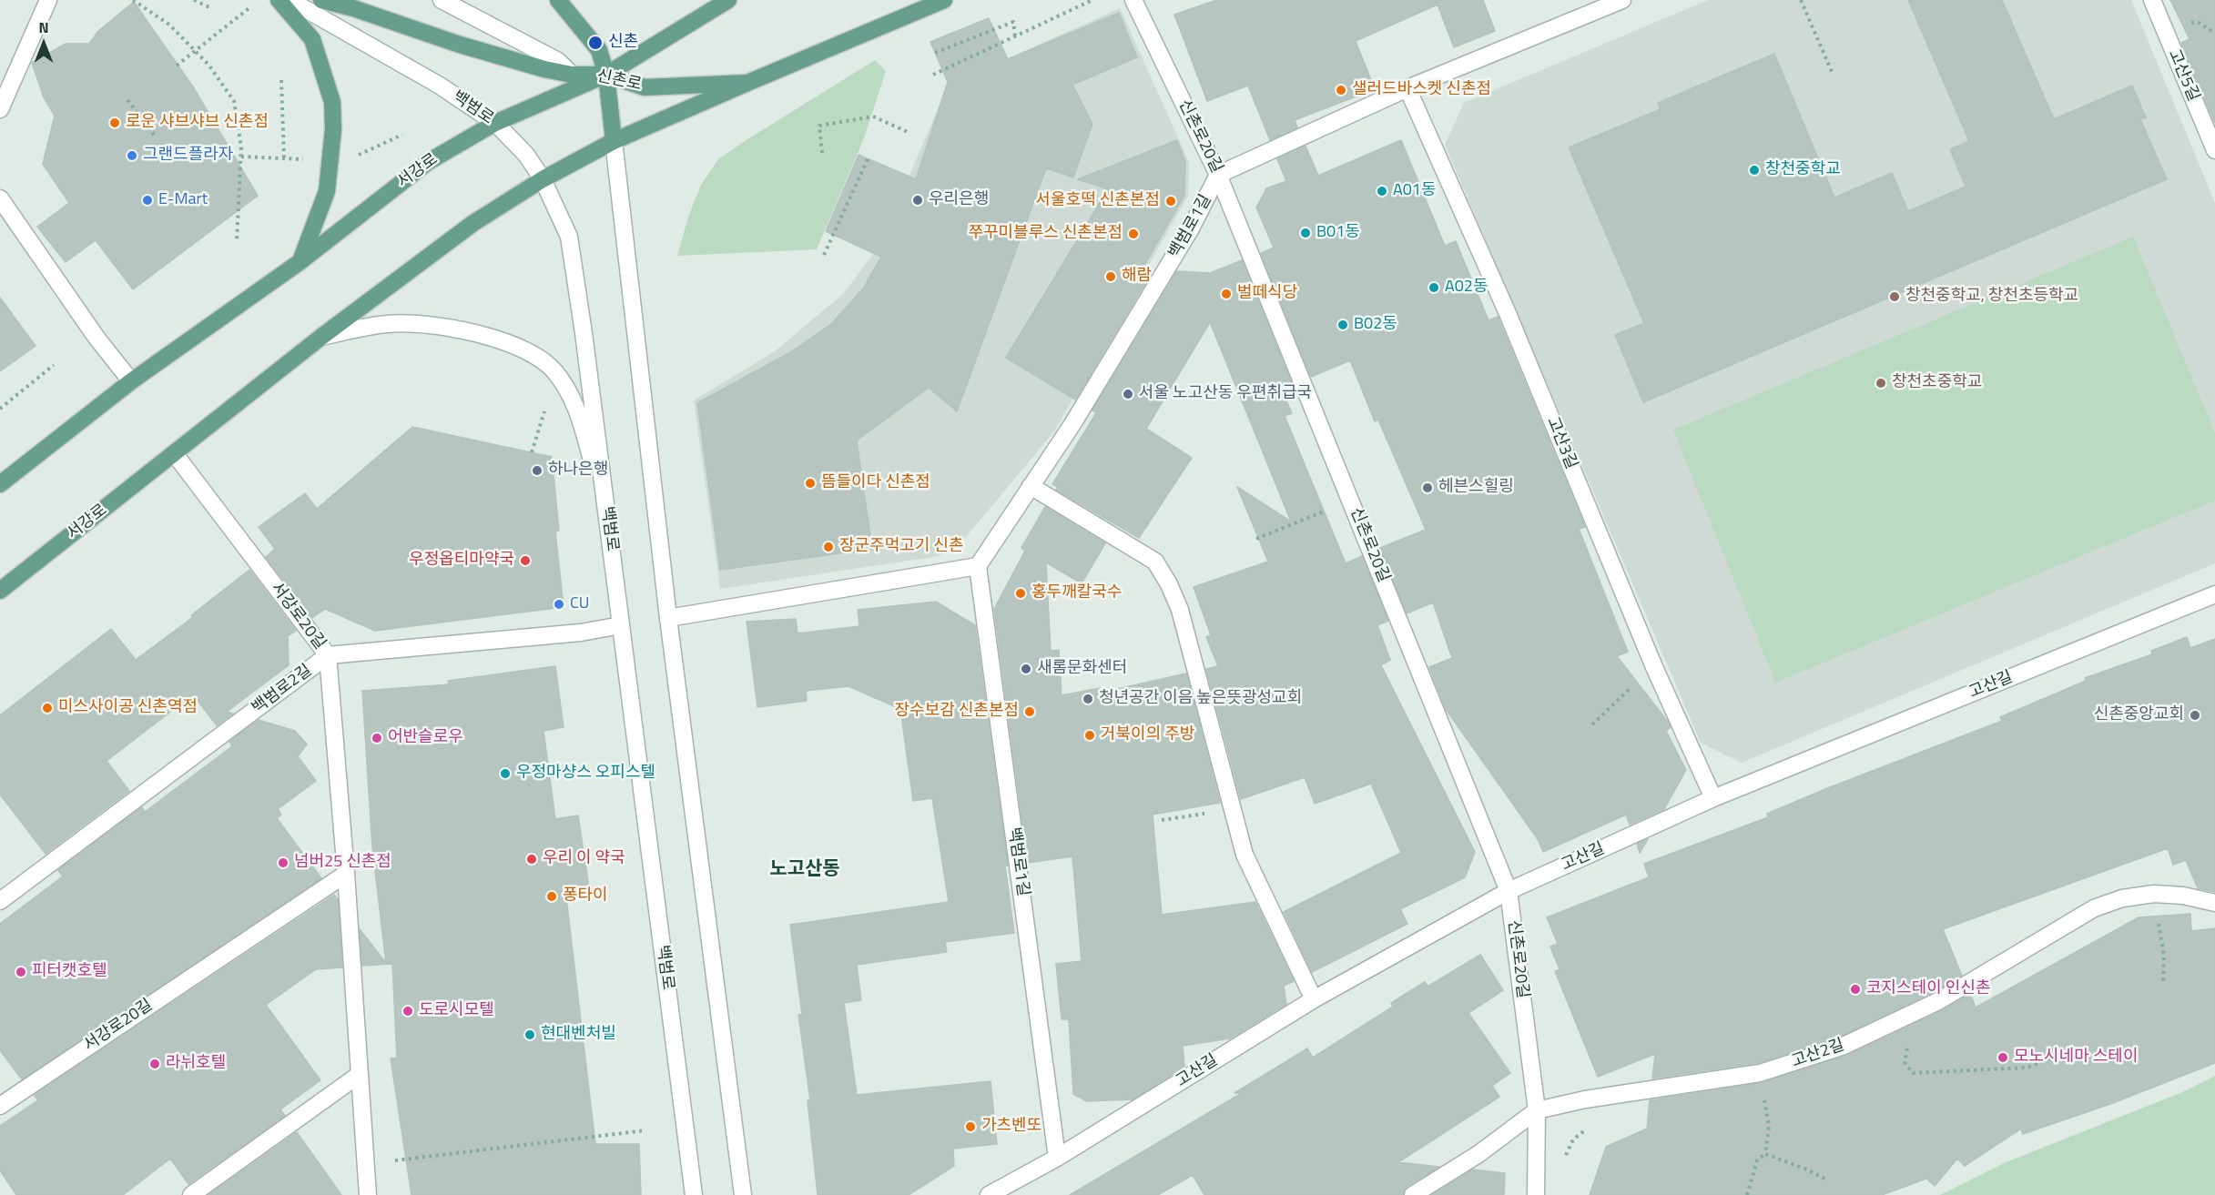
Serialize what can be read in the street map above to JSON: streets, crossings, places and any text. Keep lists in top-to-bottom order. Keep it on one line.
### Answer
{"streets":{"main road":["신촌로","서강로"],"street":["고산5길","백범로","신촌로20길","백범로1길","고산3길","서강로20길","고산길","백범로2길","고산2길"]},"crossings":[["신촌로","서강로"],["백범로","서강로"],["백범로","백범로2길"],["신촌로20길","백범로1길"],["신촌로20길","고산길"],["신촌로20길","고산2길"],["서강로","서강로20길"],["백범로1길","고산3길"],["백범로1길","고산길"],["고산3길","고산길"],["서강로20길","백범로2길"]],"districts":["노고산동"],"places":["신촌","샐러드바스켓 신촌점","로운 샤브샤브 신촌점","그랜드플라자","창천중학교","A01동","E-Mart","우리은행","서울호떡 신촌본점","B01동","쭈꾸미블루스 신촌본점","해람","A02동","벌떼식당","창천중학교, 창천초등학교","B02동","창천초중학교","서울 노고산동 우편취급국","하나은행","뜸들이다 신촌점","헤븐스힐링","장군주먹고기 신촌","우정옵티마약국","홍두깨칼국수","CU","새롬문화센터","청년공간 이음 높은뜻광성교회","미스사이공 신촌역점","장수보감 신촌본점","신촌중앙교회","거북이의 주방","어반슬로우","우정마샹스 오피스텔","우리 이 약국","넘버25 신촌점","퐁타이","피터캣호텔","코지스테이 인신촌","도로시모텔","현대벤처빌","모노시네마 스테이","라뉘호텔","가츠벤또"],"north":"top"}
